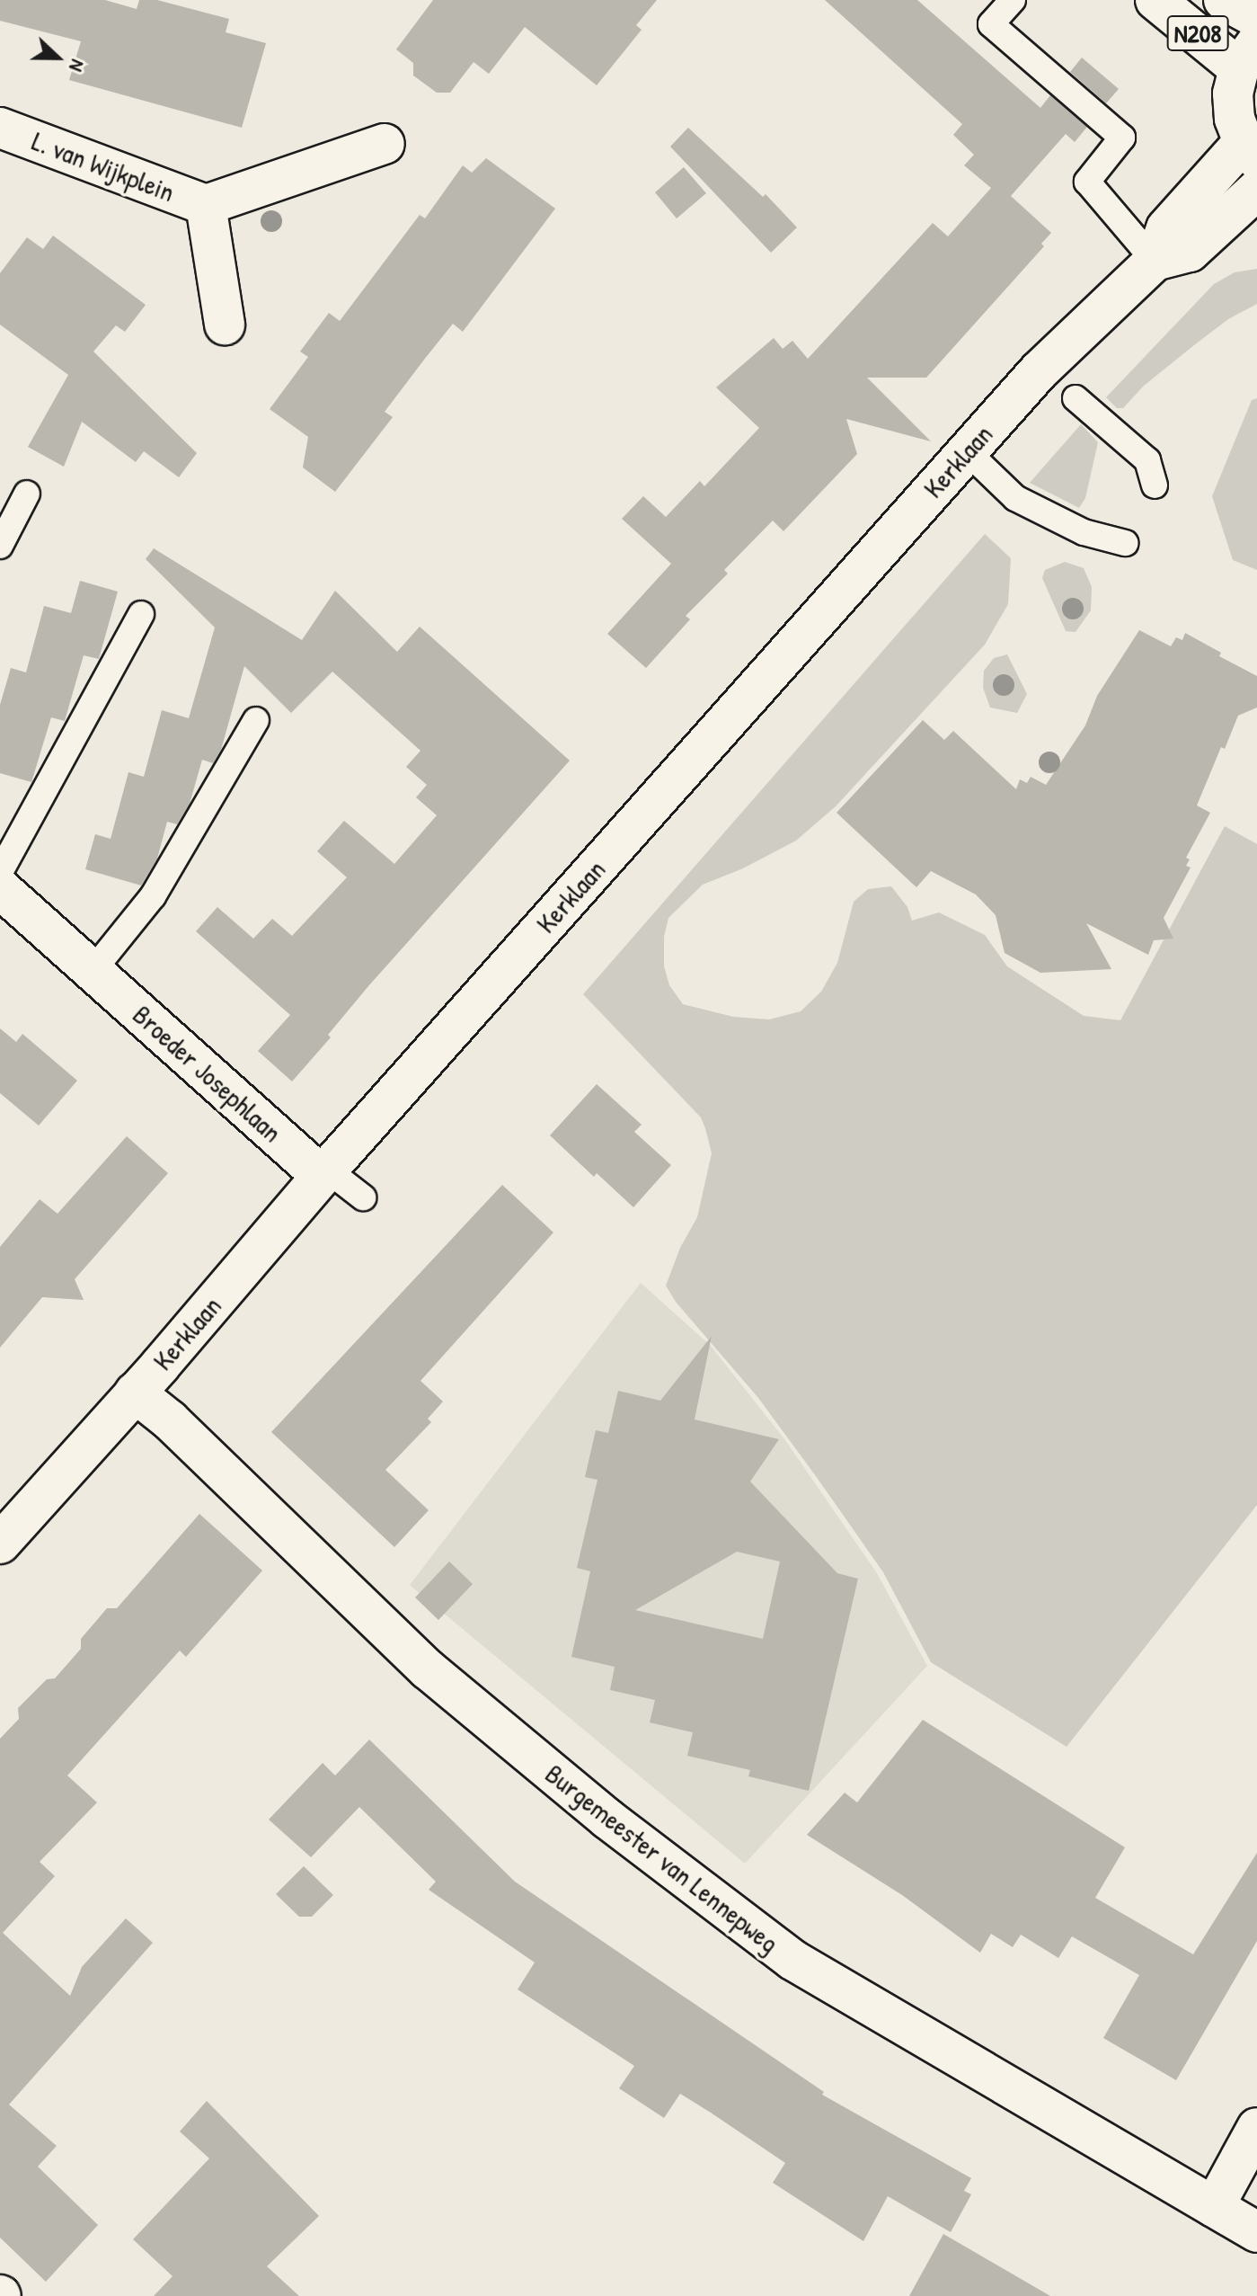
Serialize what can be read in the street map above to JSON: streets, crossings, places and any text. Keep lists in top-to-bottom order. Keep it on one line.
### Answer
{"streets":{"street":["N208","L. van Wijkplein","Kerklaan","Broeder Josephlaan","Burgemeester van Lennepweg"]},"crossings":[["N208","Kerklaan"],["Kerklaan","Broeder Josephlaan"],["Kerklaan","Burgemeester van Lennepweg"]],"north":"right"}
